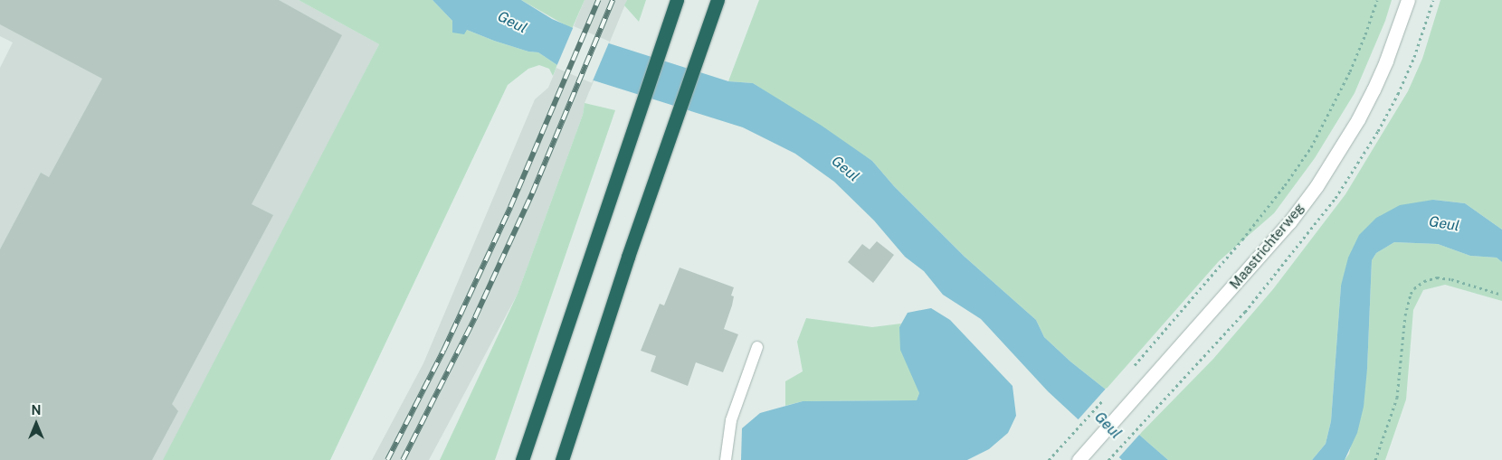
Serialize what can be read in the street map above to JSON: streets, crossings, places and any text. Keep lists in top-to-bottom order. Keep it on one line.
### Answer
{"streets":{"main road":["Maastrichterweg"]},"water":["Geul"],"north":"top"}
